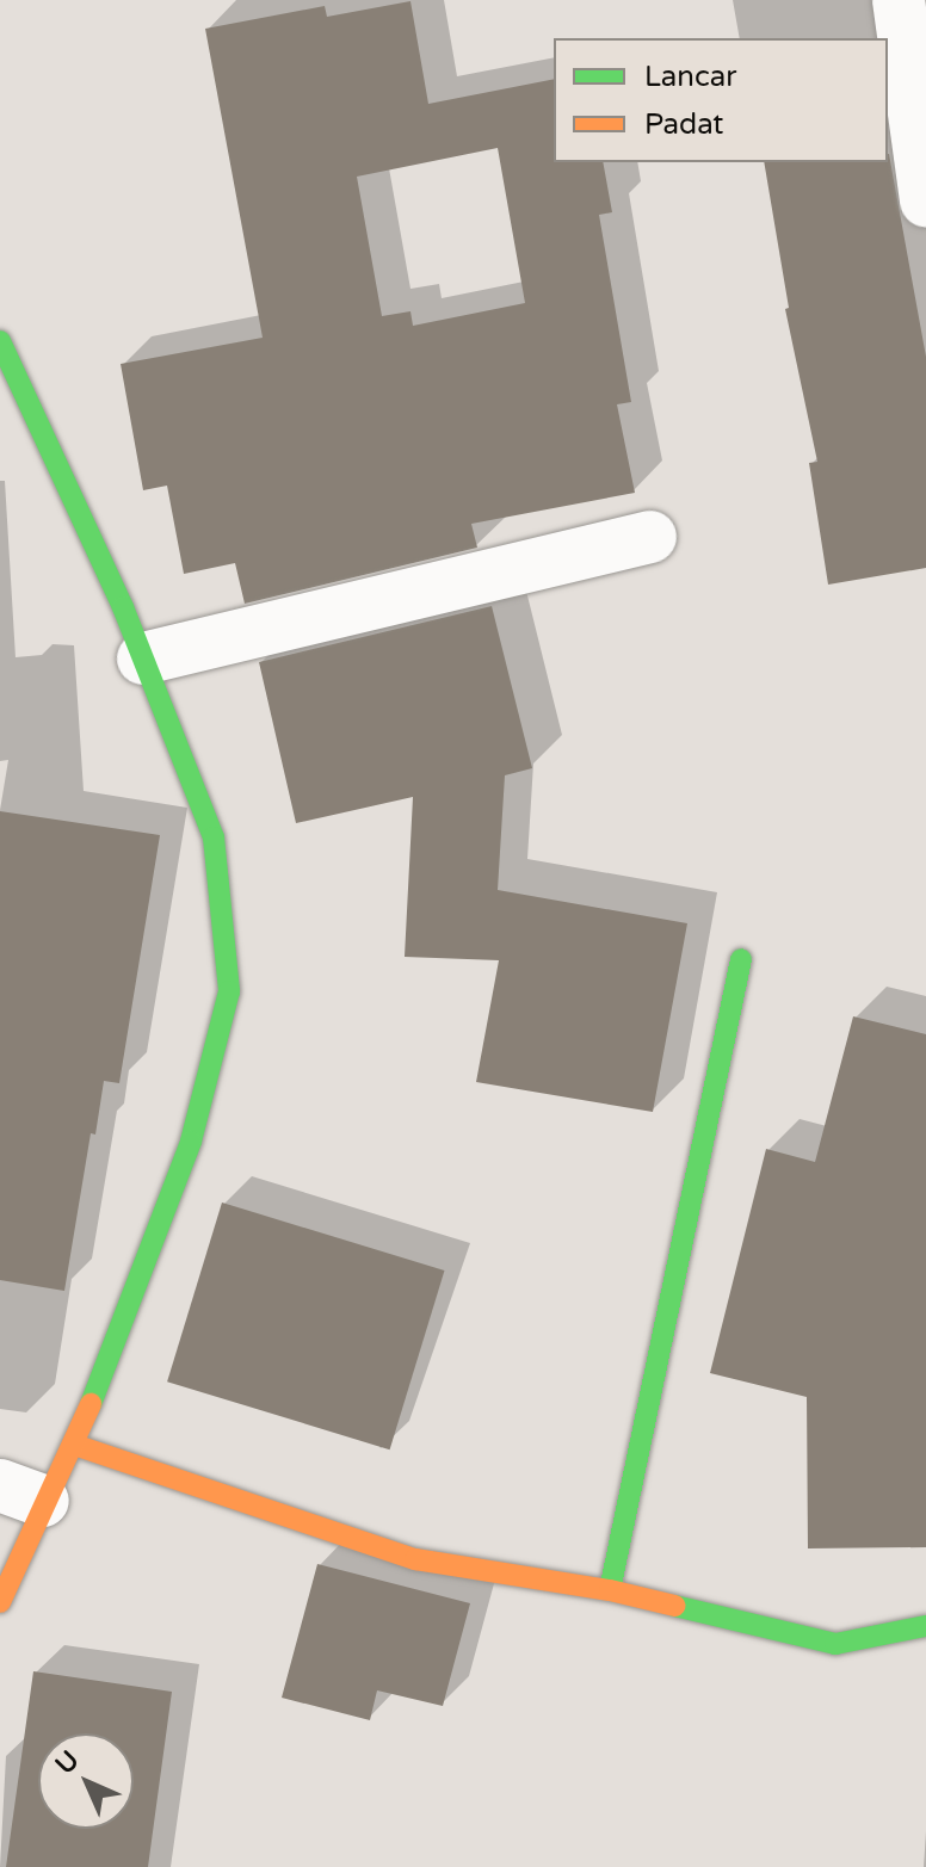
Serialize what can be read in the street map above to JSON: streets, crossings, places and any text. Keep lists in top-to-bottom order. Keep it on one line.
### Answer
{"legend":["Lancar","Padat"],"north":"top left"}
